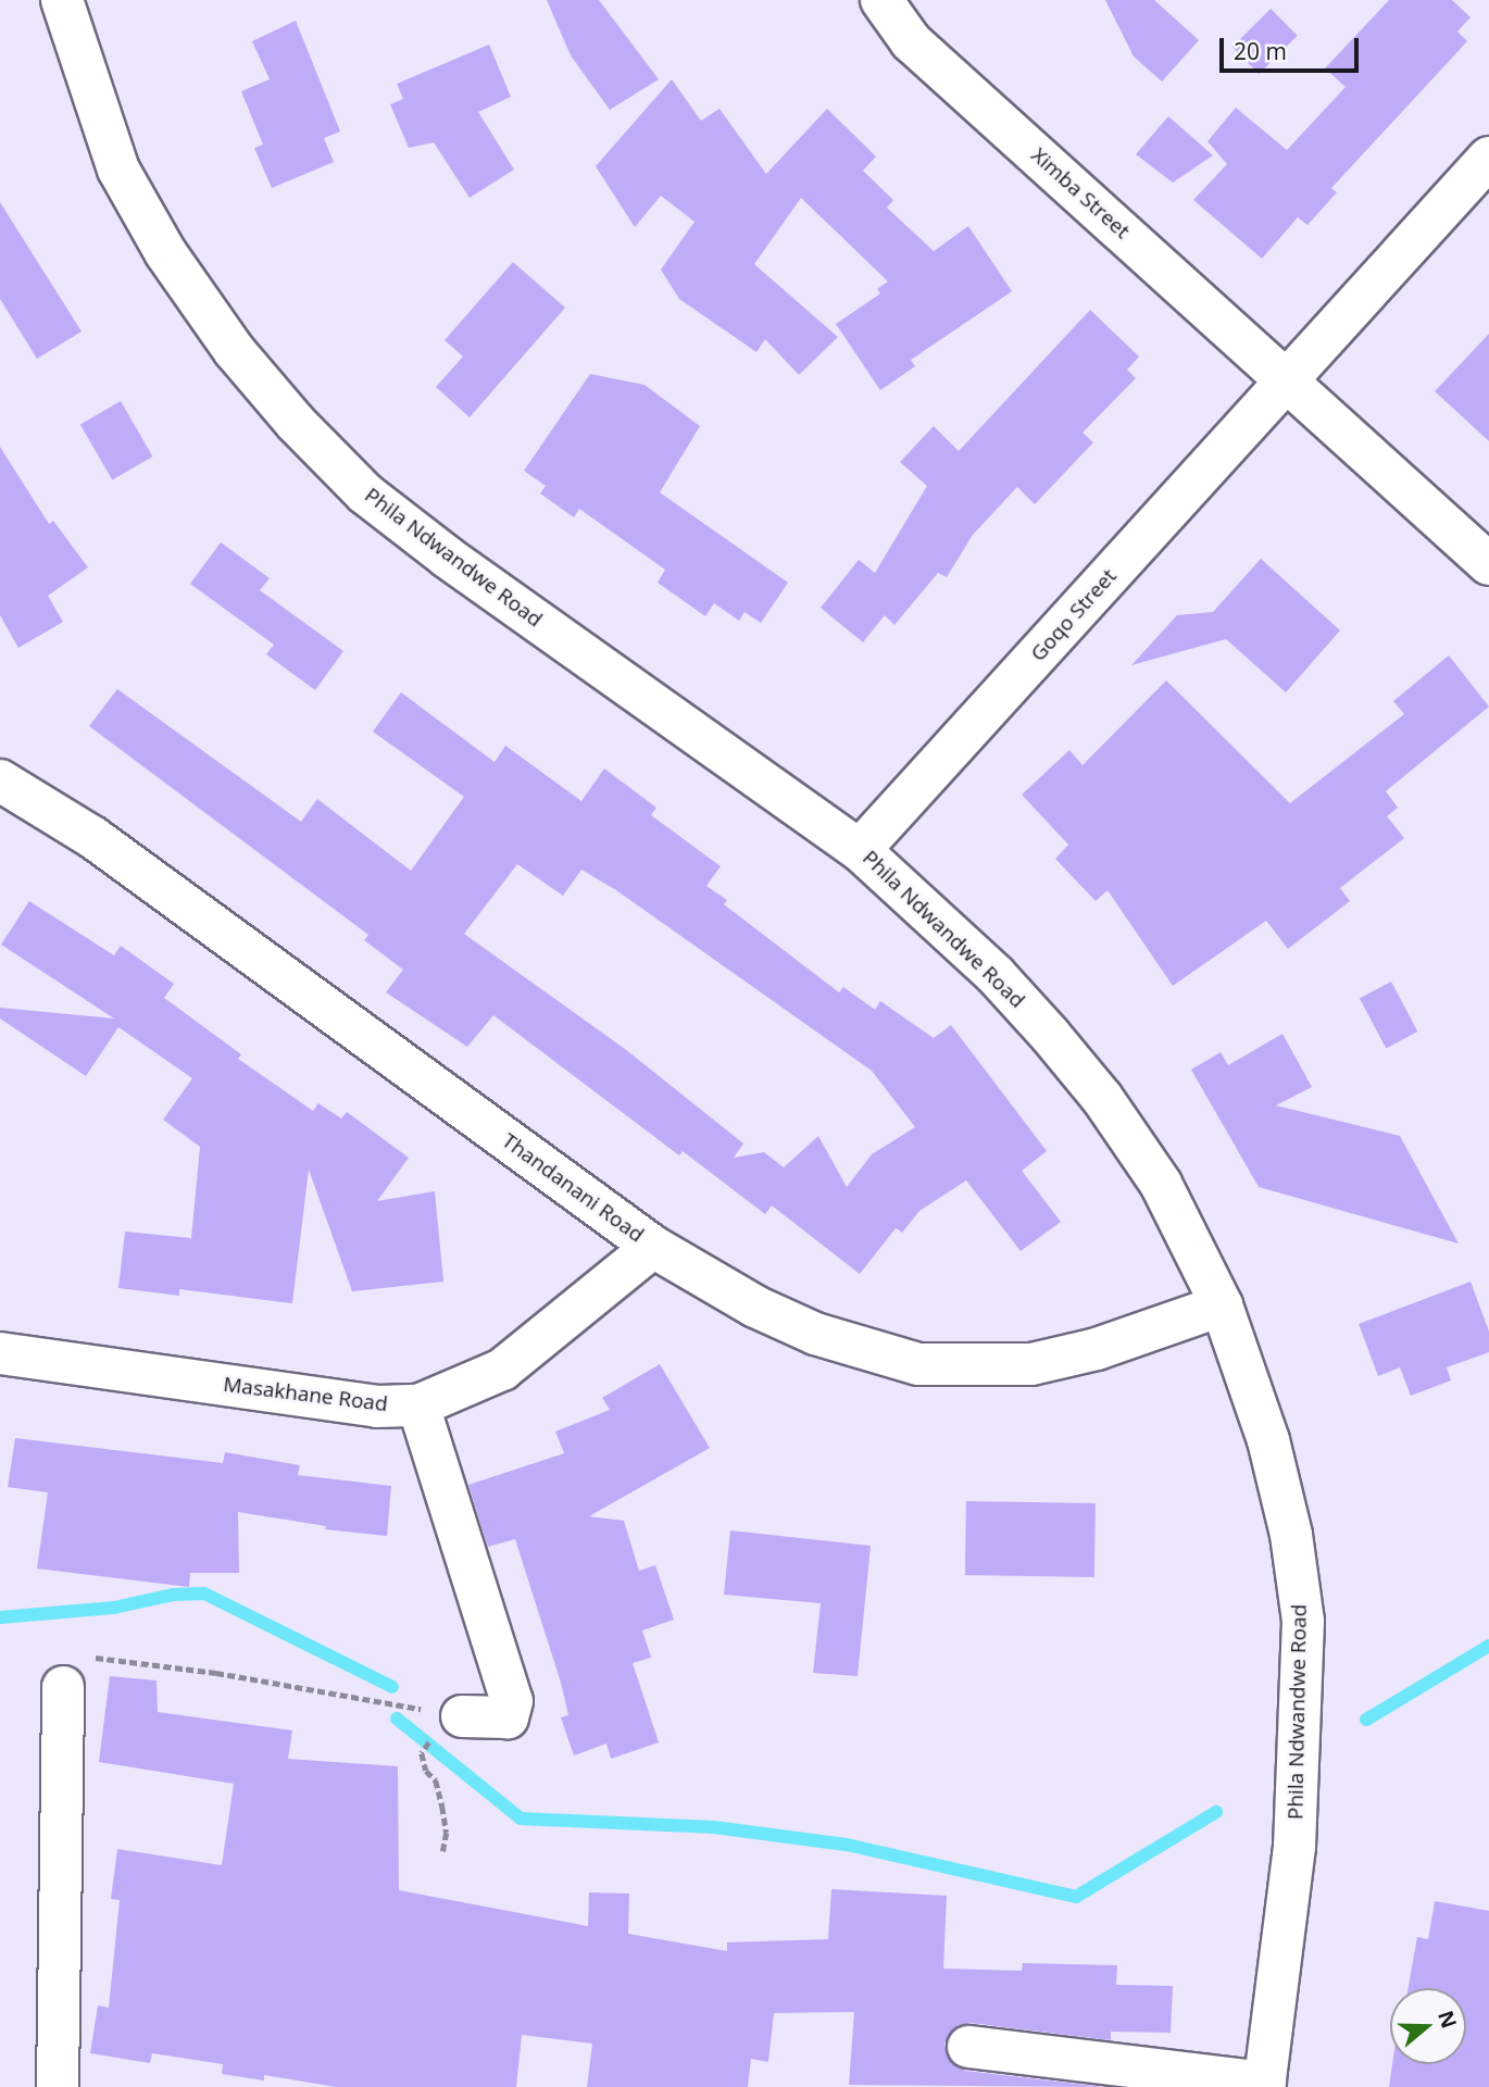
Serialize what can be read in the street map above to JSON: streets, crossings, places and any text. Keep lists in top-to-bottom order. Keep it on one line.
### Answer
{"streets":{"street":["Ximba Street","Phila Ndwandwe Road","Goqo Street","Thandanani Road","Masakhane Road"]},"crossings":[["Ximba Street","Goqo Street"],["Phila Ndwandwe Road","Goqo Street"],["Phila Ndwandwe Road","Thandanani Road"],["Thandanani Road","Masakhane Road"]],"scale_bar":"20 m","north":"right"}
